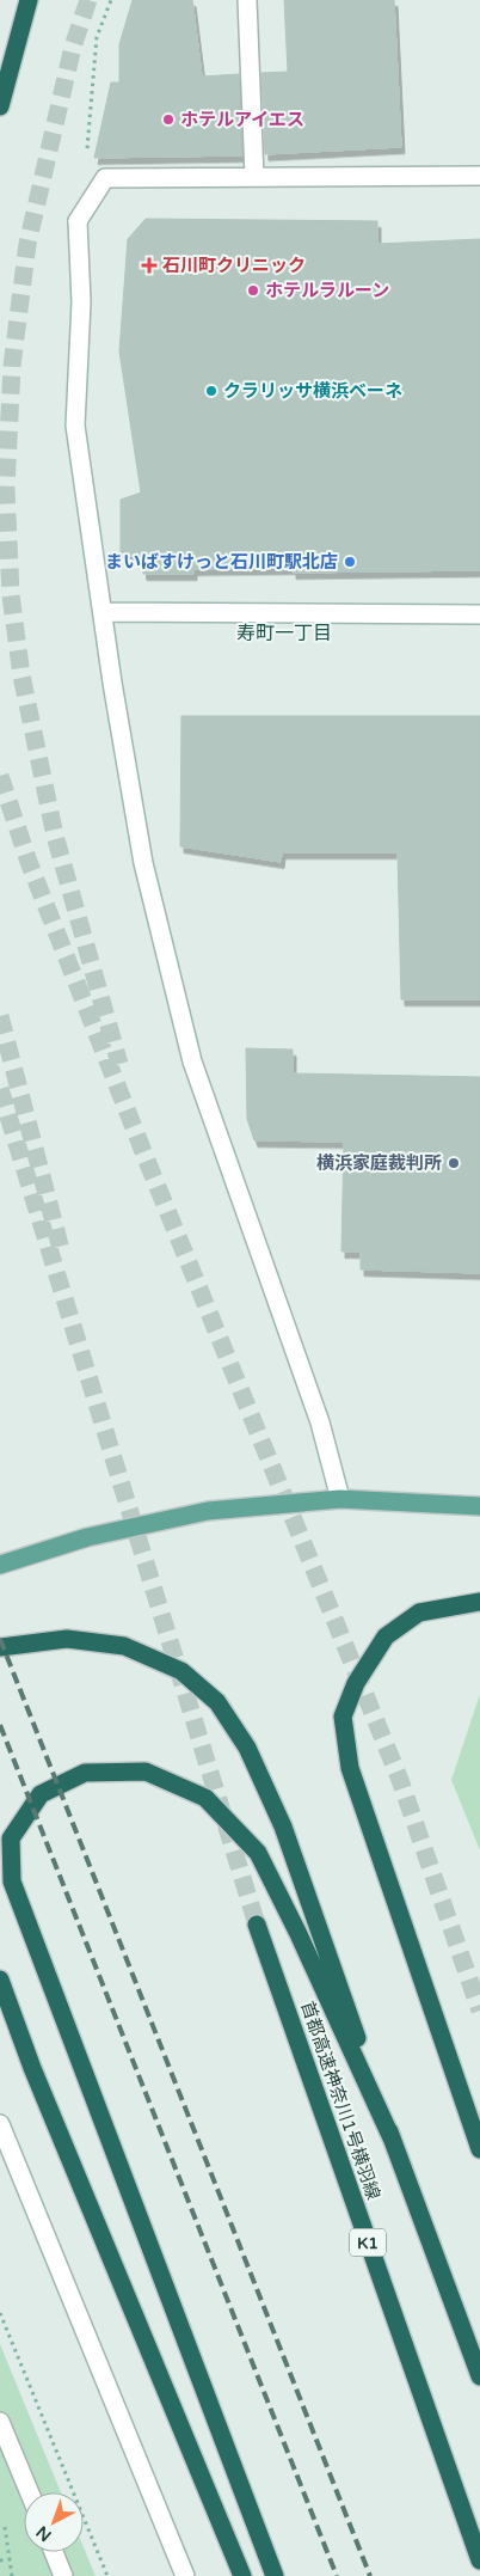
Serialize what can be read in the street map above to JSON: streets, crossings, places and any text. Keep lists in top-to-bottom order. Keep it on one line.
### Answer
{"streets":{"highway":["首都高速神奈川1号横羽線","K1"]},"districts":["寿町一丁目"],"places":{"other":["ホテルアイエス","ホテルラルーン","クラリッサ横浜ベーネ","まいばすけっと石川町駅北店","横浜家庭裁判所"],"health":["石川町クリニック"]},"north":"bottom left"}
